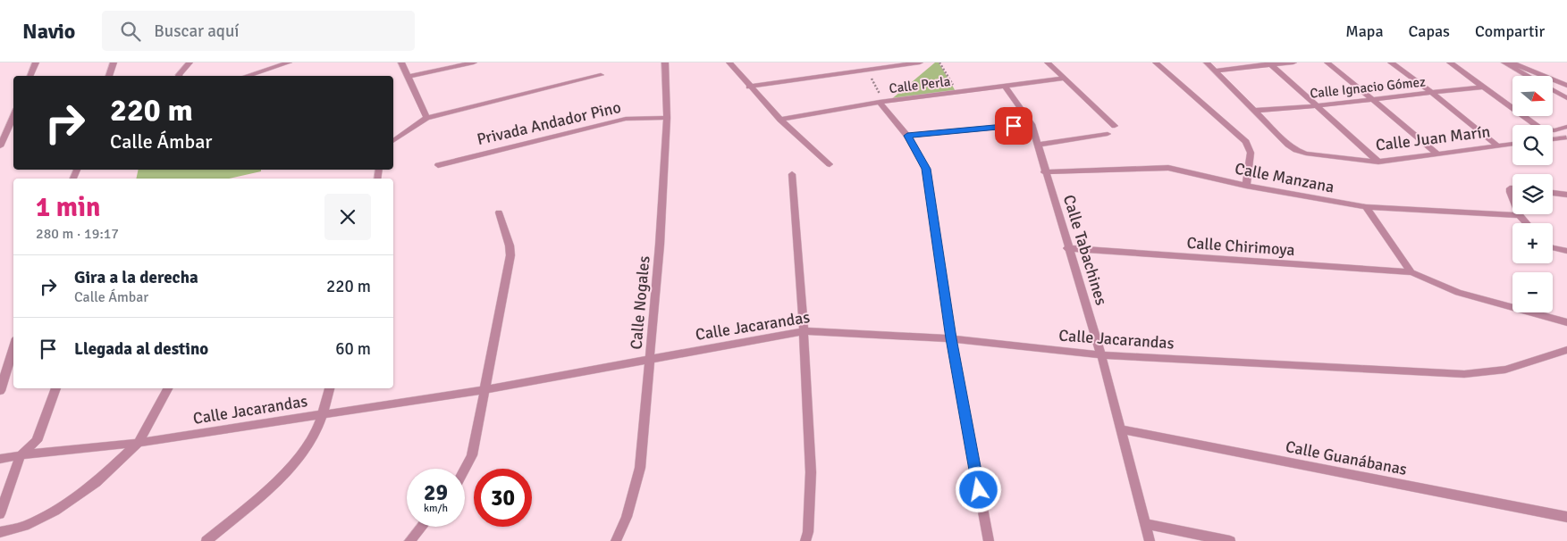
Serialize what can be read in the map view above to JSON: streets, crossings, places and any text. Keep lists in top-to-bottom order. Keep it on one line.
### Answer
{"streets":{"street":["Calle Perla","Calle Ignacio Gómez","Privada Andador Pino","Calle Juan Marín","Calle Manzana","Calle Chirimoya","Calle Tabachines","Calle Nogales","Calle Jacarandas","Calle Guanábanas"]},"crossings":[["Calle Perla","Calle Tabachines"],["Calle Ignacio Gómez","Calle Juan Marín"],["Privada Andador Pino","Calle Nogales"],["Calle Manzana","Calle Tabachines"],["Calle Chirimoya","Calle Tabachines"],["Calle Tabachines","Calle Jacarandas"],["Calle Tabachines","Calle Guanábanas"],["Calle Nogales","Calle Jacarandas"]],"north":"right","page":{"header":"Navio","search":"Buscar aquí","nav":["Mapa","Capas","Compartir"],"map_buttons":["+","−"],"turn":["220 m","Calle Ámbar"],"heading":["1 min","280 m · 19:17"],"list":[{"name":"Gira a la derecha","note":"Calle Ámbar","value":"220 m"},{"name":"Llegada al destino","value":"60 m"}],"speed":"29 km/h","limit":"30"}}
